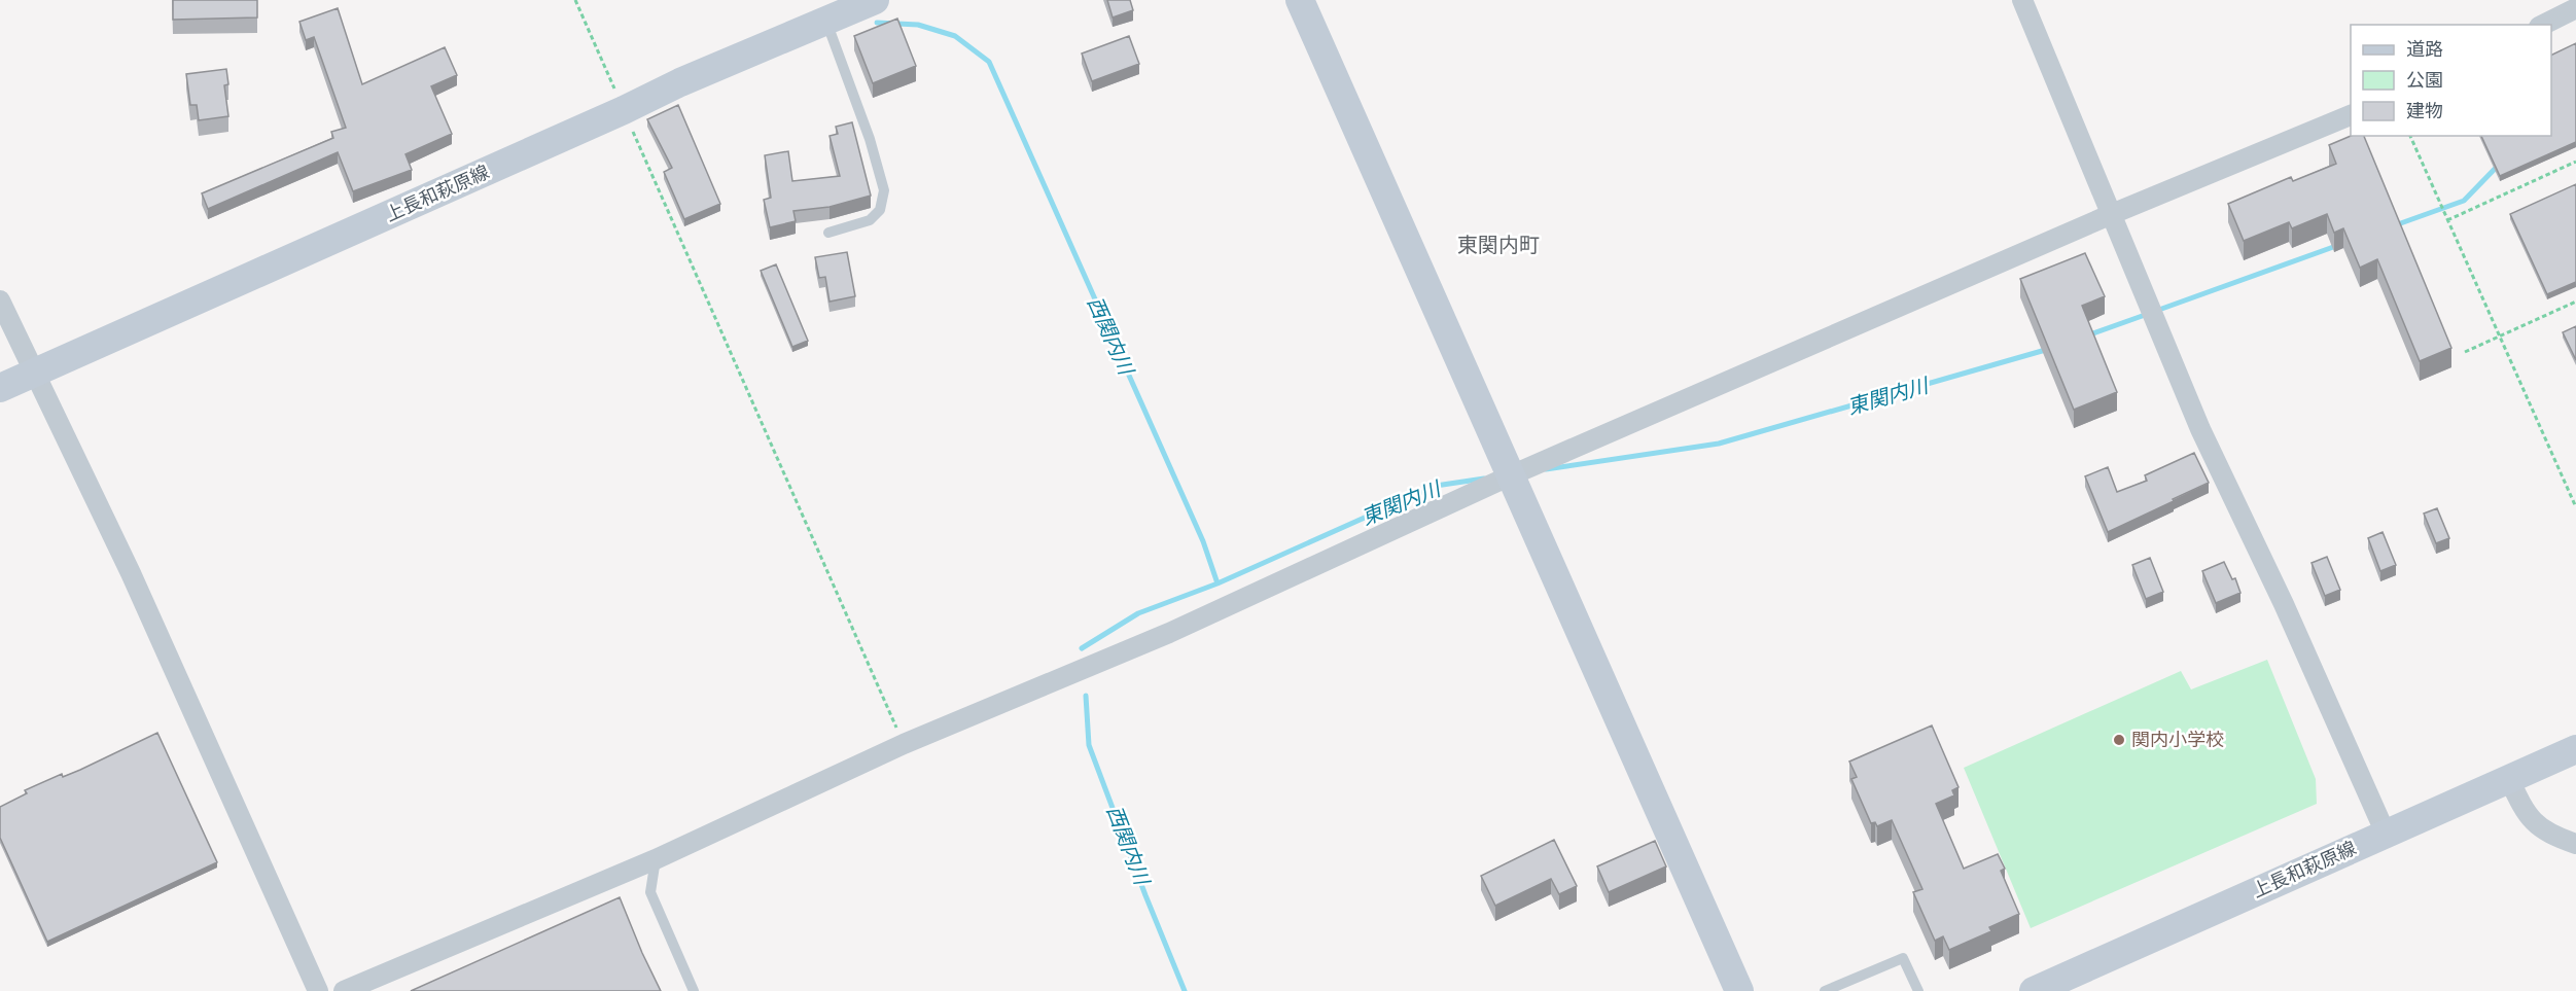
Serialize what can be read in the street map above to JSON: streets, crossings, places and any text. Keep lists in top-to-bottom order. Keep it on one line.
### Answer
{"streets":{"main road":["上長和萩原線"]},"districts":["東関内町"],"water":["西関内川","東関内川"],"places":["関内小学校"],"legend":["道路","公園","建物"]}
